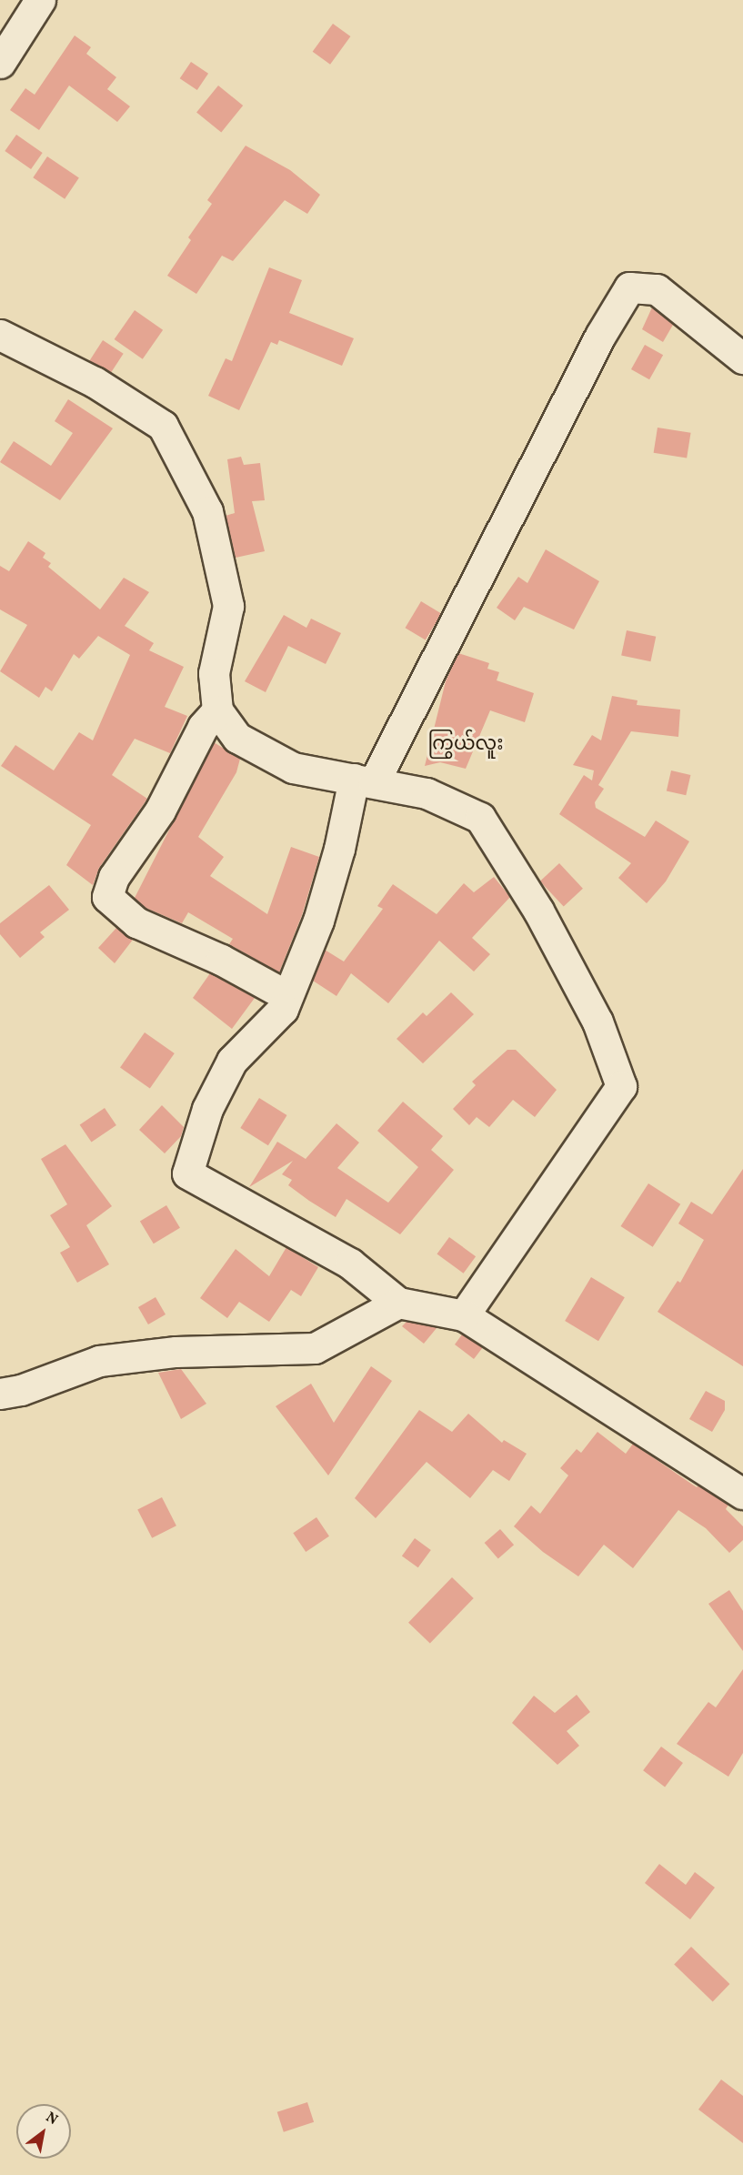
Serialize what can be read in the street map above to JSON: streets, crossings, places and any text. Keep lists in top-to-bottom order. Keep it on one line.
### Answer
{"districts":["ကြွယ်လူး"],"north":"top right"}
